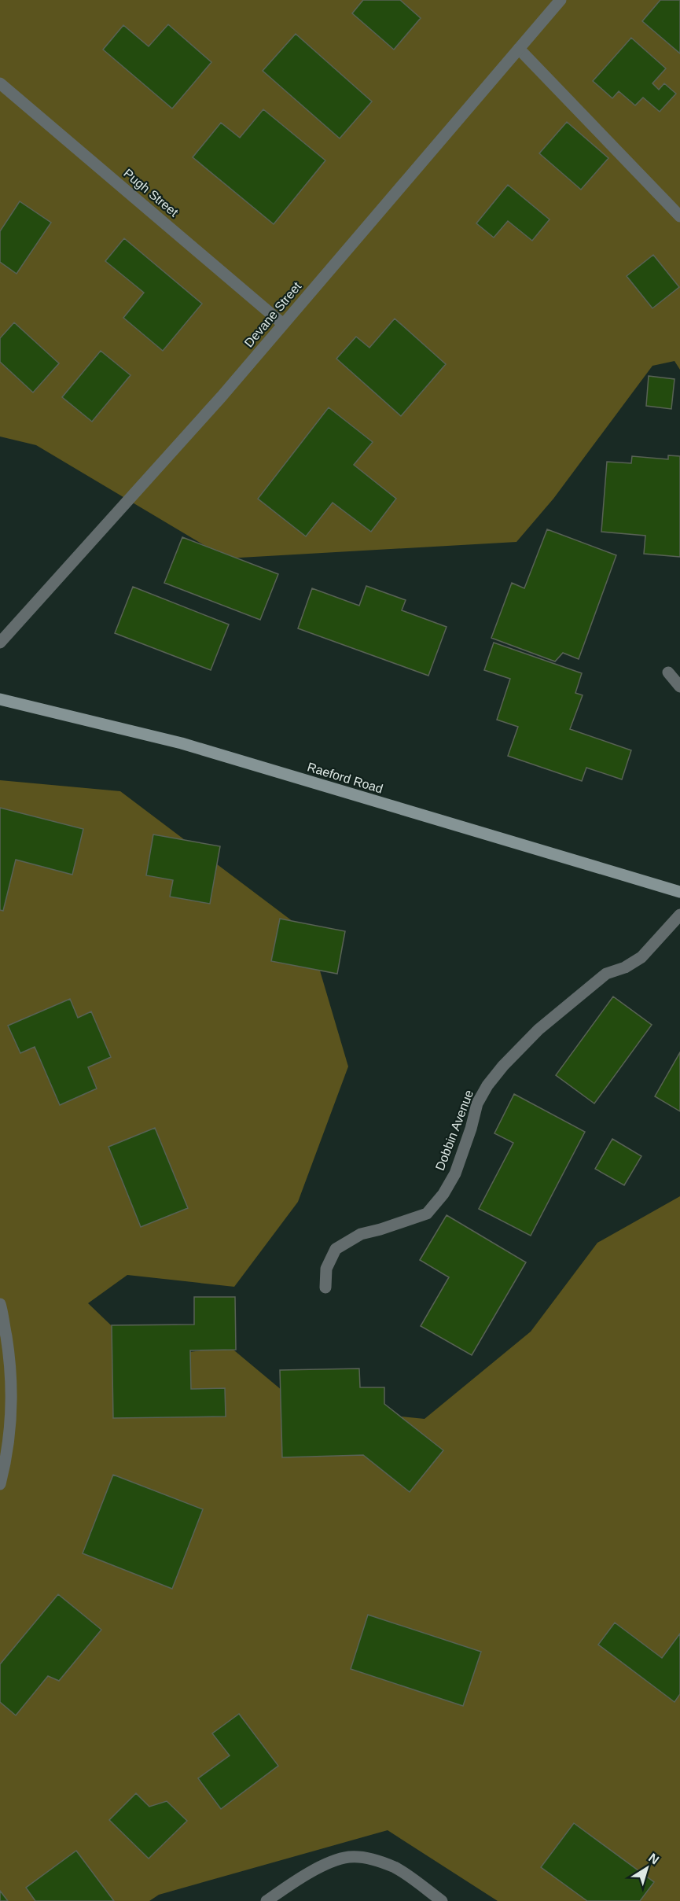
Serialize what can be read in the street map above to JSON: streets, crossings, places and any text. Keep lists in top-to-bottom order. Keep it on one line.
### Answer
{"streets":{"main road":["Raeford Road"],"street":["Pugh Street","Devane Street","Dobbin Avenue"]},"crossings":[["Pugh Street","Devane Street"]],"north":"top right"}
